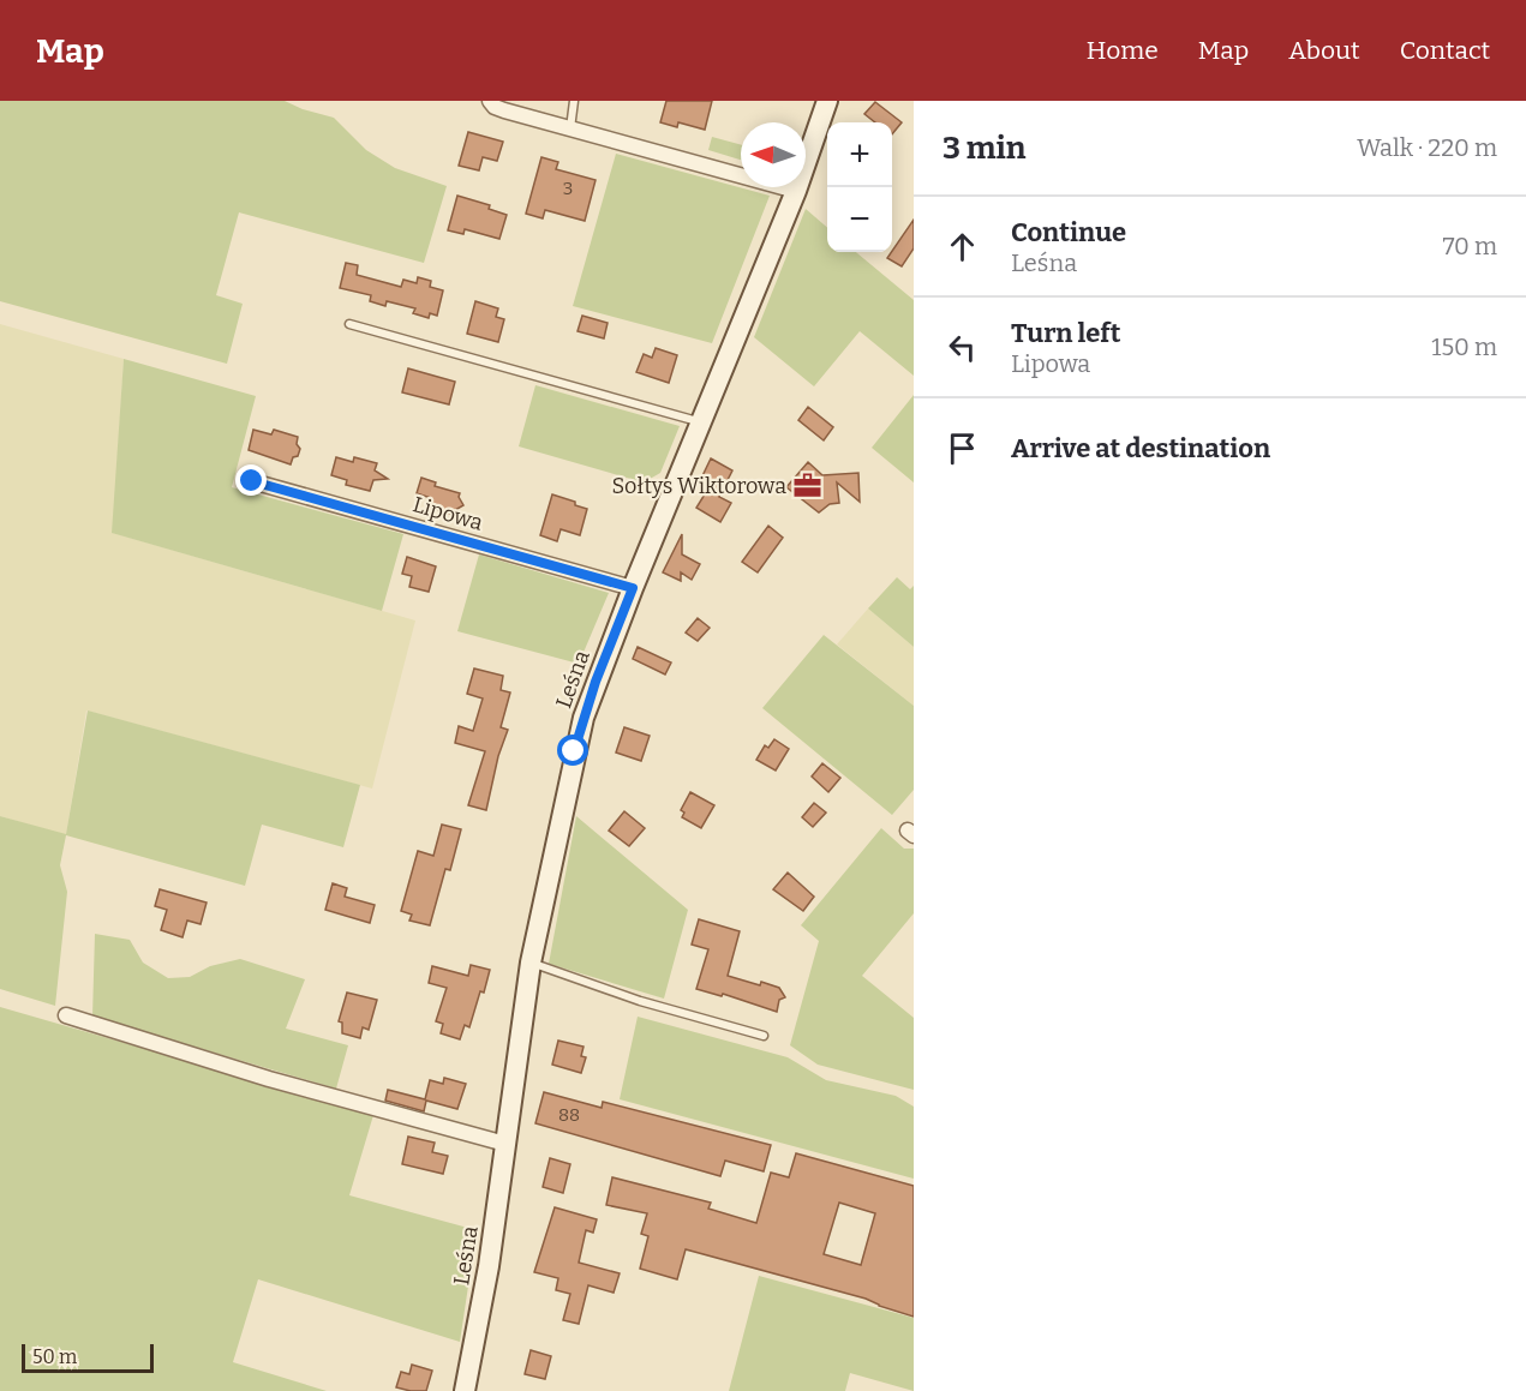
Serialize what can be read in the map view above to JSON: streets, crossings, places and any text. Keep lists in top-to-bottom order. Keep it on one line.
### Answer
{"streets":{"street":["Lipowa","Leśna"]},"crossings":[["Lipowa","Leśna"]],"places":{"office":["Sołtys Wiktorowa"]},"house_numbers":["3","88"],"scale_bar":"50 m","north":"left","page":{"header":"Map","nav":["Home","Map","About","Contact"],"heading":["3 min","Walk · 220 m"],"map_buttons":["+","−"],"list":[["Continue","Leśna","70 m"],["Turn left","Lipowa","150 m"],"Arrive at destination"],"scale":"50 m"}}
